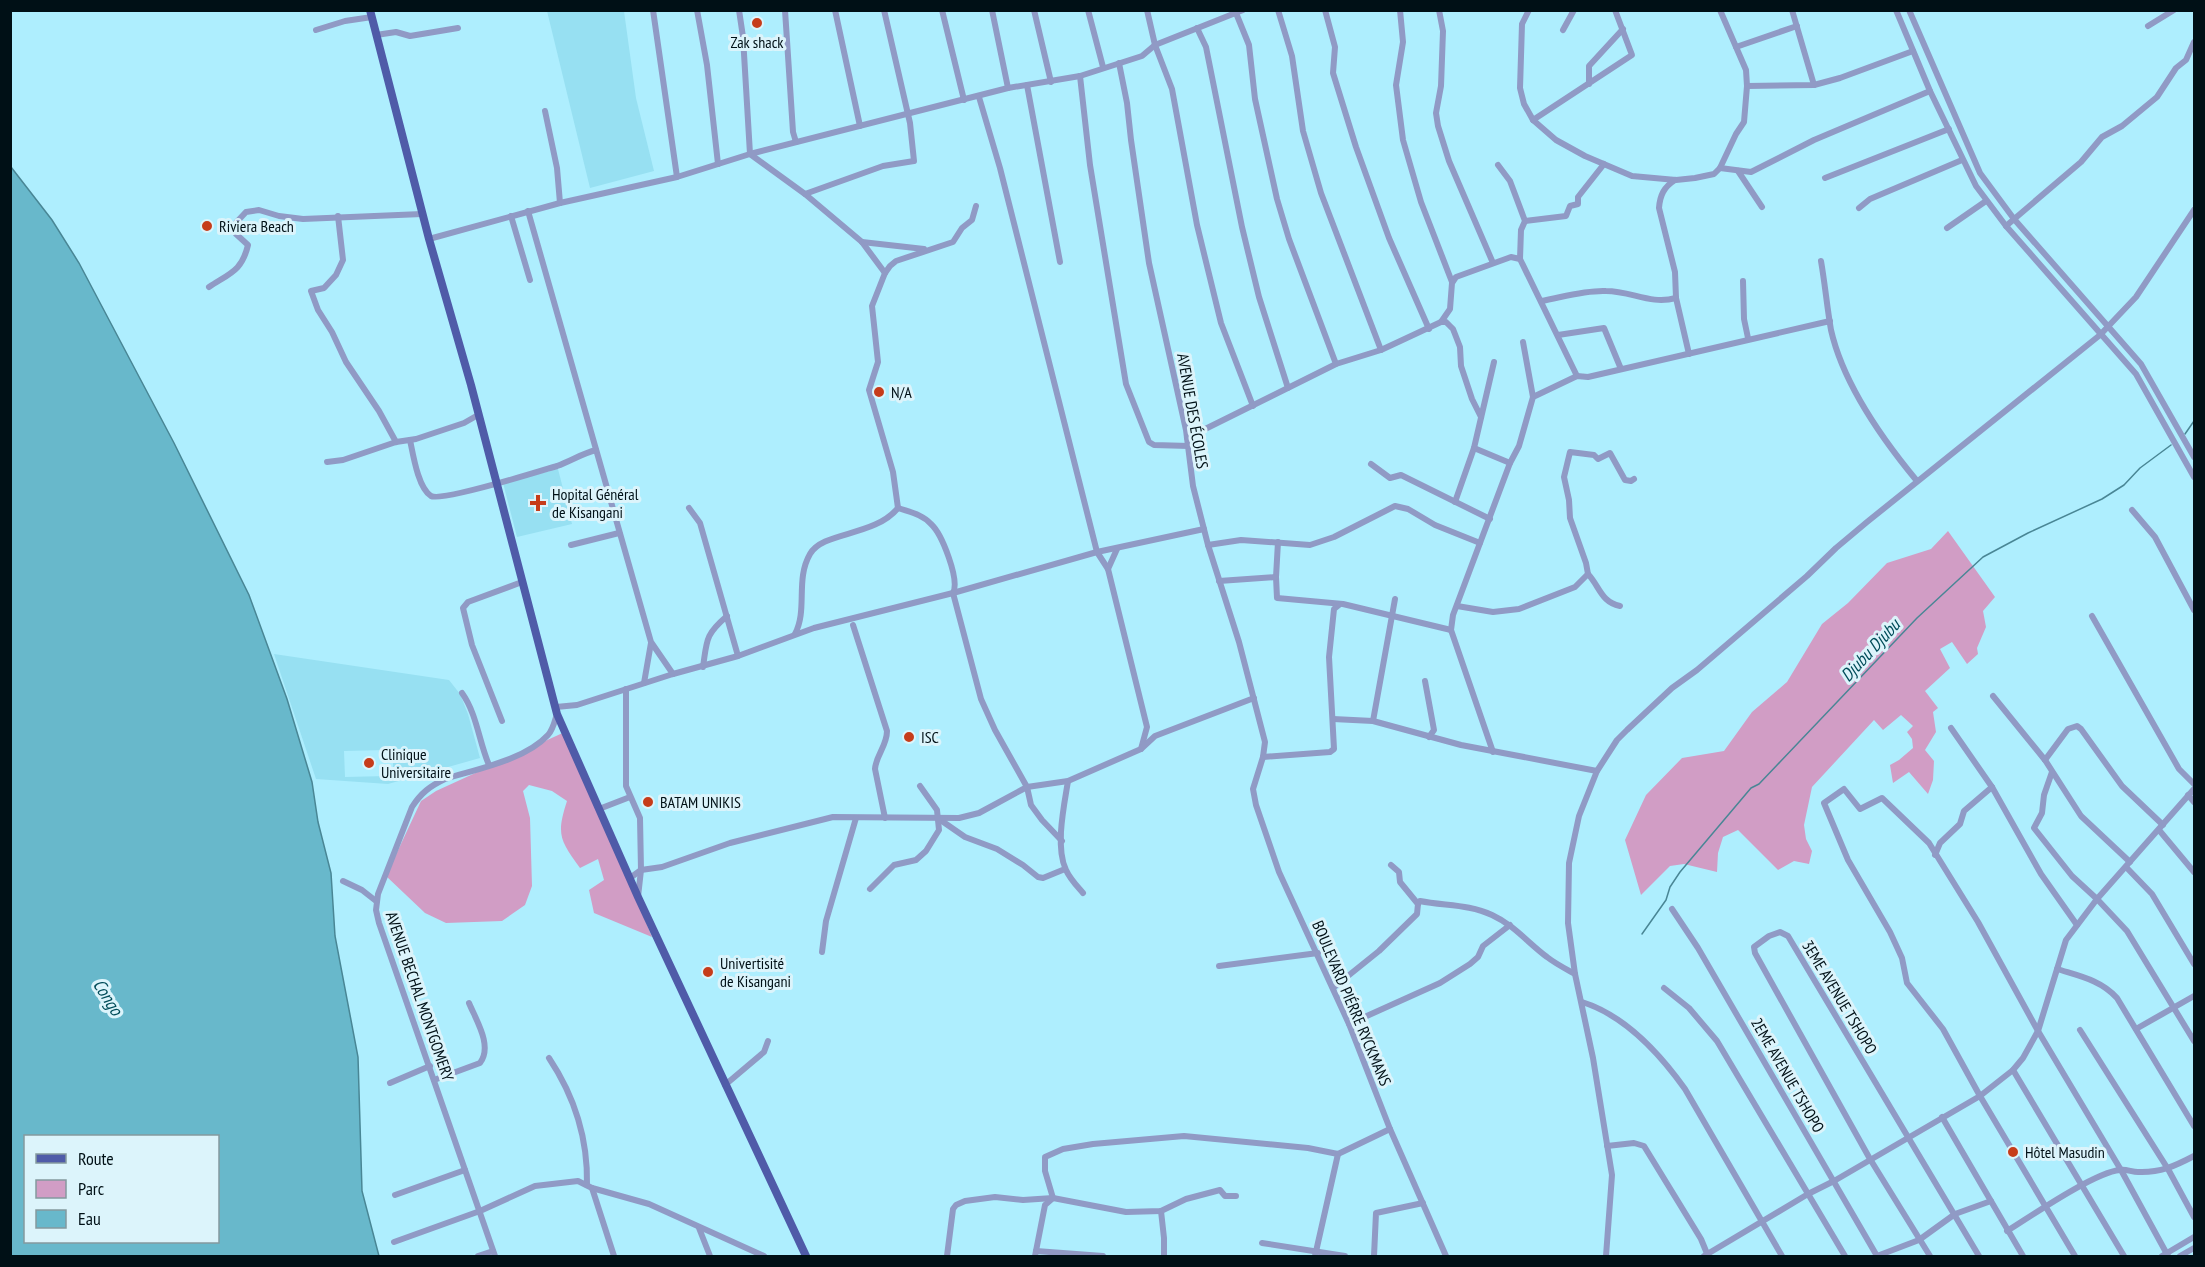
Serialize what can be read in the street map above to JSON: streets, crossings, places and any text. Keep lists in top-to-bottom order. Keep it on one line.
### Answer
{"streets":{"street":["AVENUE DES ÉCOLES","AVENUE BECHAL MONTGOMERY","3EME AVENUE TSHOPO","BOULEVARD PIÉRRE RYCKMANS","2EME AVENUE TSHOPO"]},"crossings":[["AVENUE DES ÉCOLES","BOULEVARD PIÉRRE RYCKMANS"]],"water":["Djubu Djubu","Congo"],"places":{"other":["Zak shack","Riviera Beach","N/A","ISC","Clinique Universitaire","BATAM UNIKIS","Univertisité de Kisangani","Hôtel Masudin"],"health":["Hopital Général de Kisangani"]},"legend":["Route","Parc","Eau"]}
